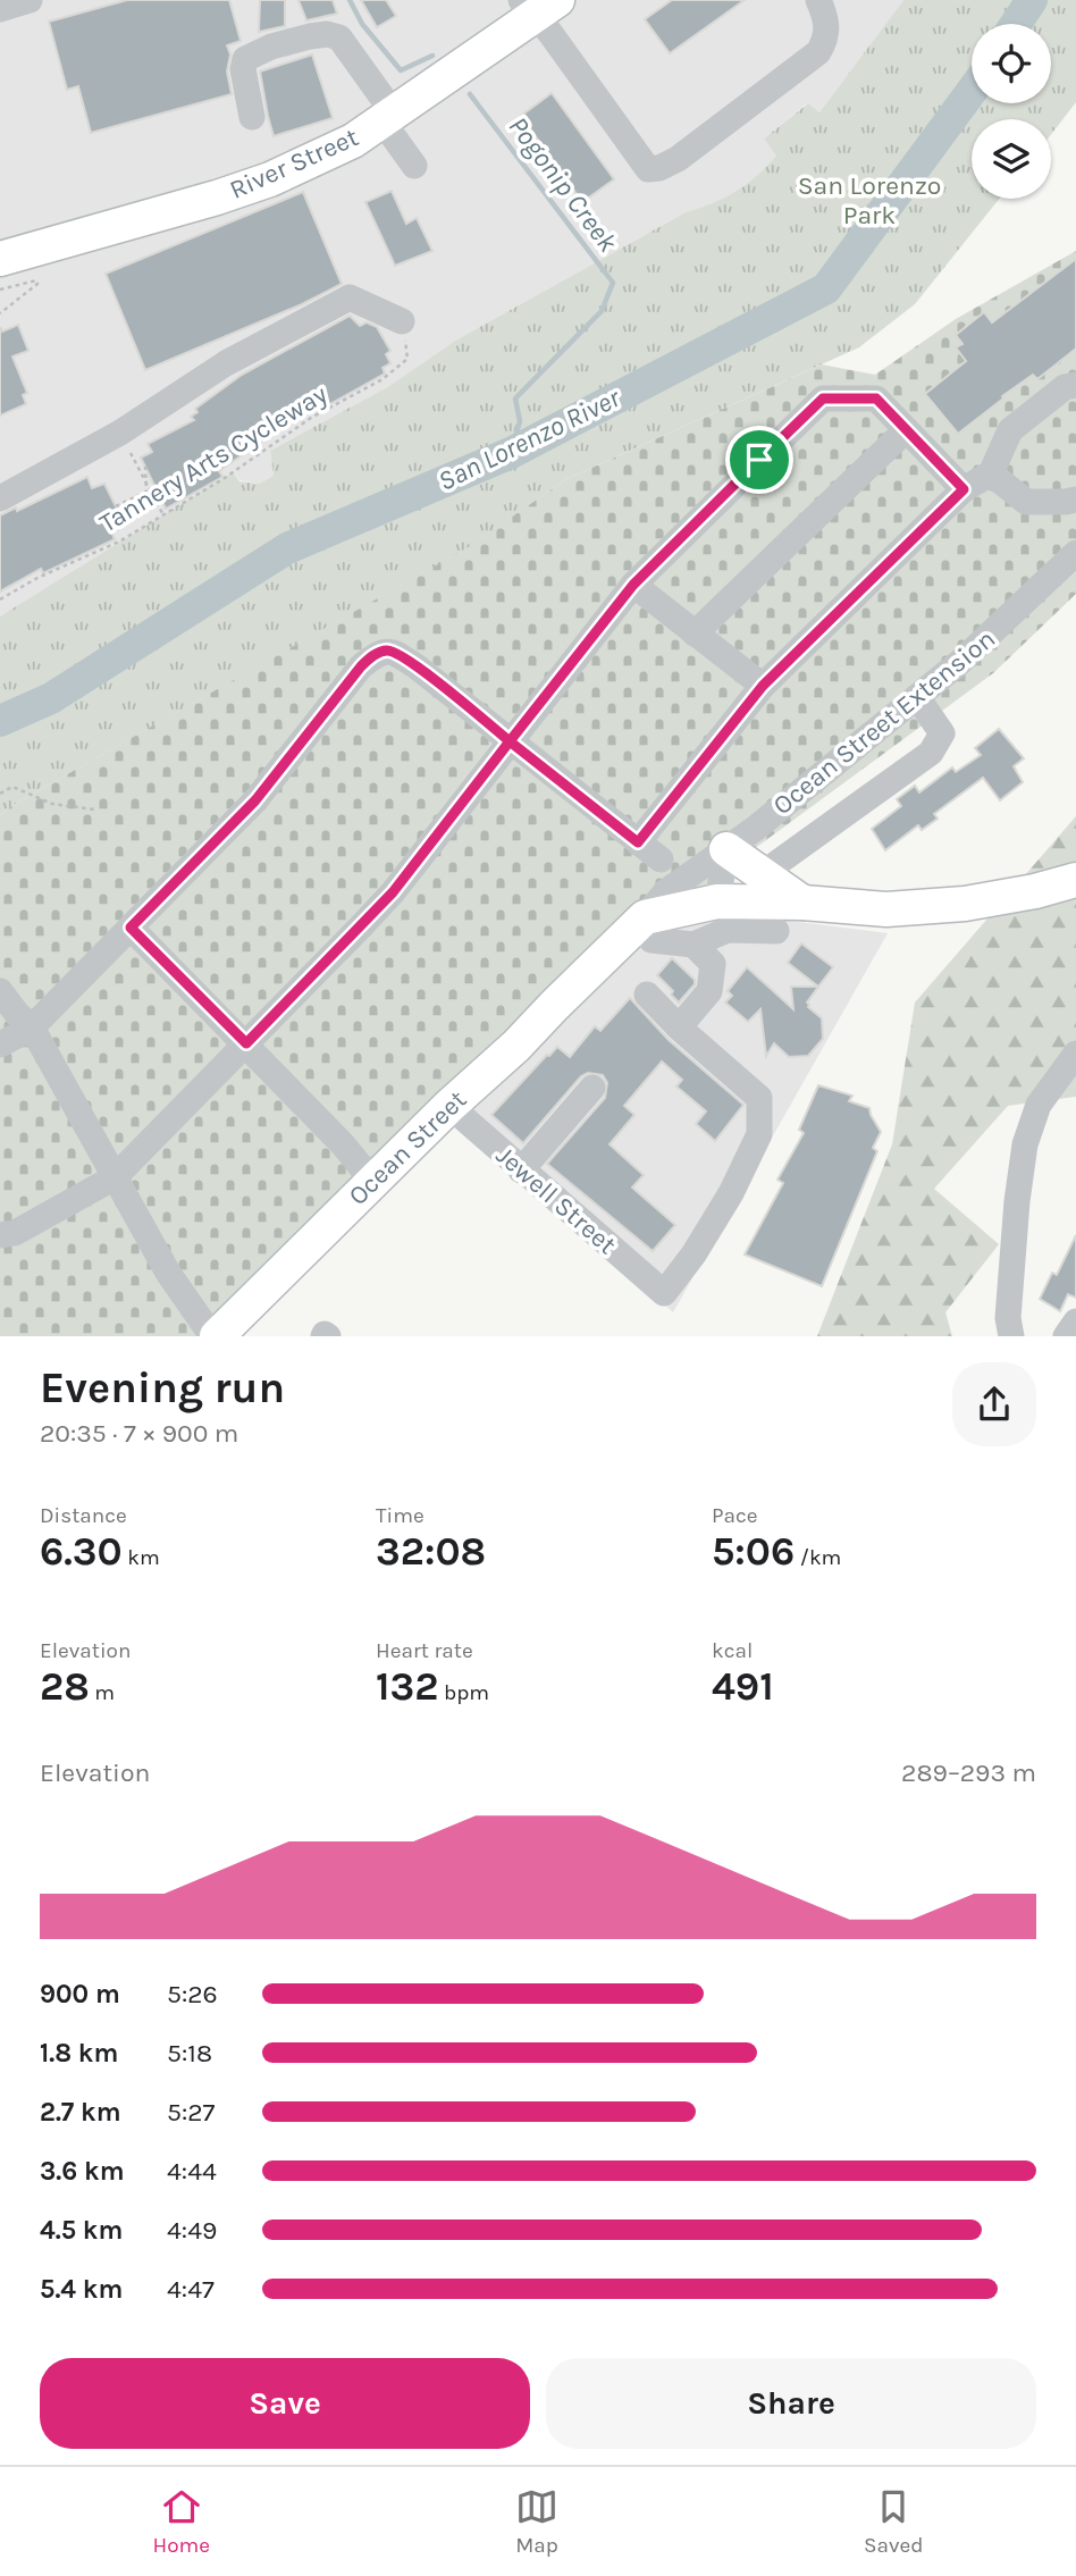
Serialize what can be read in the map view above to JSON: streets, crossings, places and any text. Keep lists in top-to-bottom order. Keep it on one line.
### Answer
{"streets":{"main road":["River Street","Ocean Street"],"street":["Ocean Street Extension","Jewell Street"],"path":["Tannery Arts Cycleway"]},"crossings":[["Ocean Street Extension","Ocean Street"],["Ocean Street","Jewell Street"]],"water":["Pogonip Creek","San Lorenzo River"],"parks":["San Lorenzo Park"],"page":{"heading":["Evening run","20:35 · 7 × 900 m"],"stats":[["Distance","6.30 km"],["Time","32:08"],["Pace","5:06 /km"],["Elevation","28 m"],["Heart rate","132 bpm"],["kcal","491"]],"chart":["Elevation","289–293 m"],"list":[{"name":"900 m","note":"5:26"},{"name":"1.8 km","note":"5:18"},{"name":"2.7 km","note":"5:27"},{"name":"3.6 km","note":"4:44"},{"name":"4.5 km","note":"4:49"},{"name":"5.4 km","note":"4:47"}],"buttons":["Save","Share"],"tabs":["Home","Map","Saved"]}}
